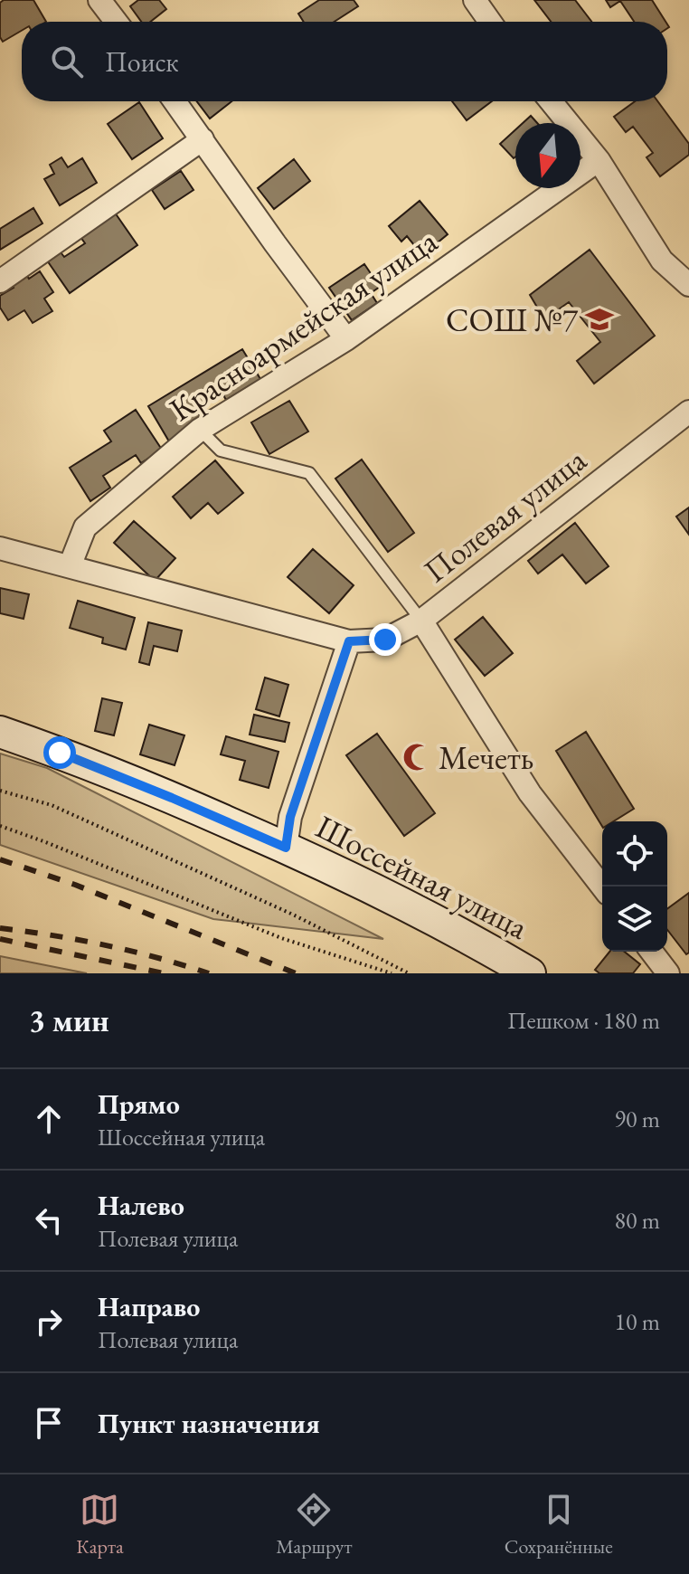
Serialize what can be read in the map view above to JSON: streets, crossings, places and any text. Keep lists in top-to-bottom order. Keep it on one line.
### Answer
{"streets":{"main road":["Шоссейная улица"],"street":["Красноармейская улица","Полевая улица"]},"crossings":[["Красноармейская улица","Полевая улица"]],"places":{"school or university":["СОШ №7"],"mosque":["Мечеть"]},"north":"bottom","page":{"search":"Поиск","heading":["3 мин","Пешком · 180 m"],"list":[["Прямо","Шоссейная улица","90 m"],["Налево","Полевая улица","80 m"],["Направо","Полевая улица","10 m"],"Пункт назначения"],"nav":["Карта","Маршрут","Сохранённые"]}}
